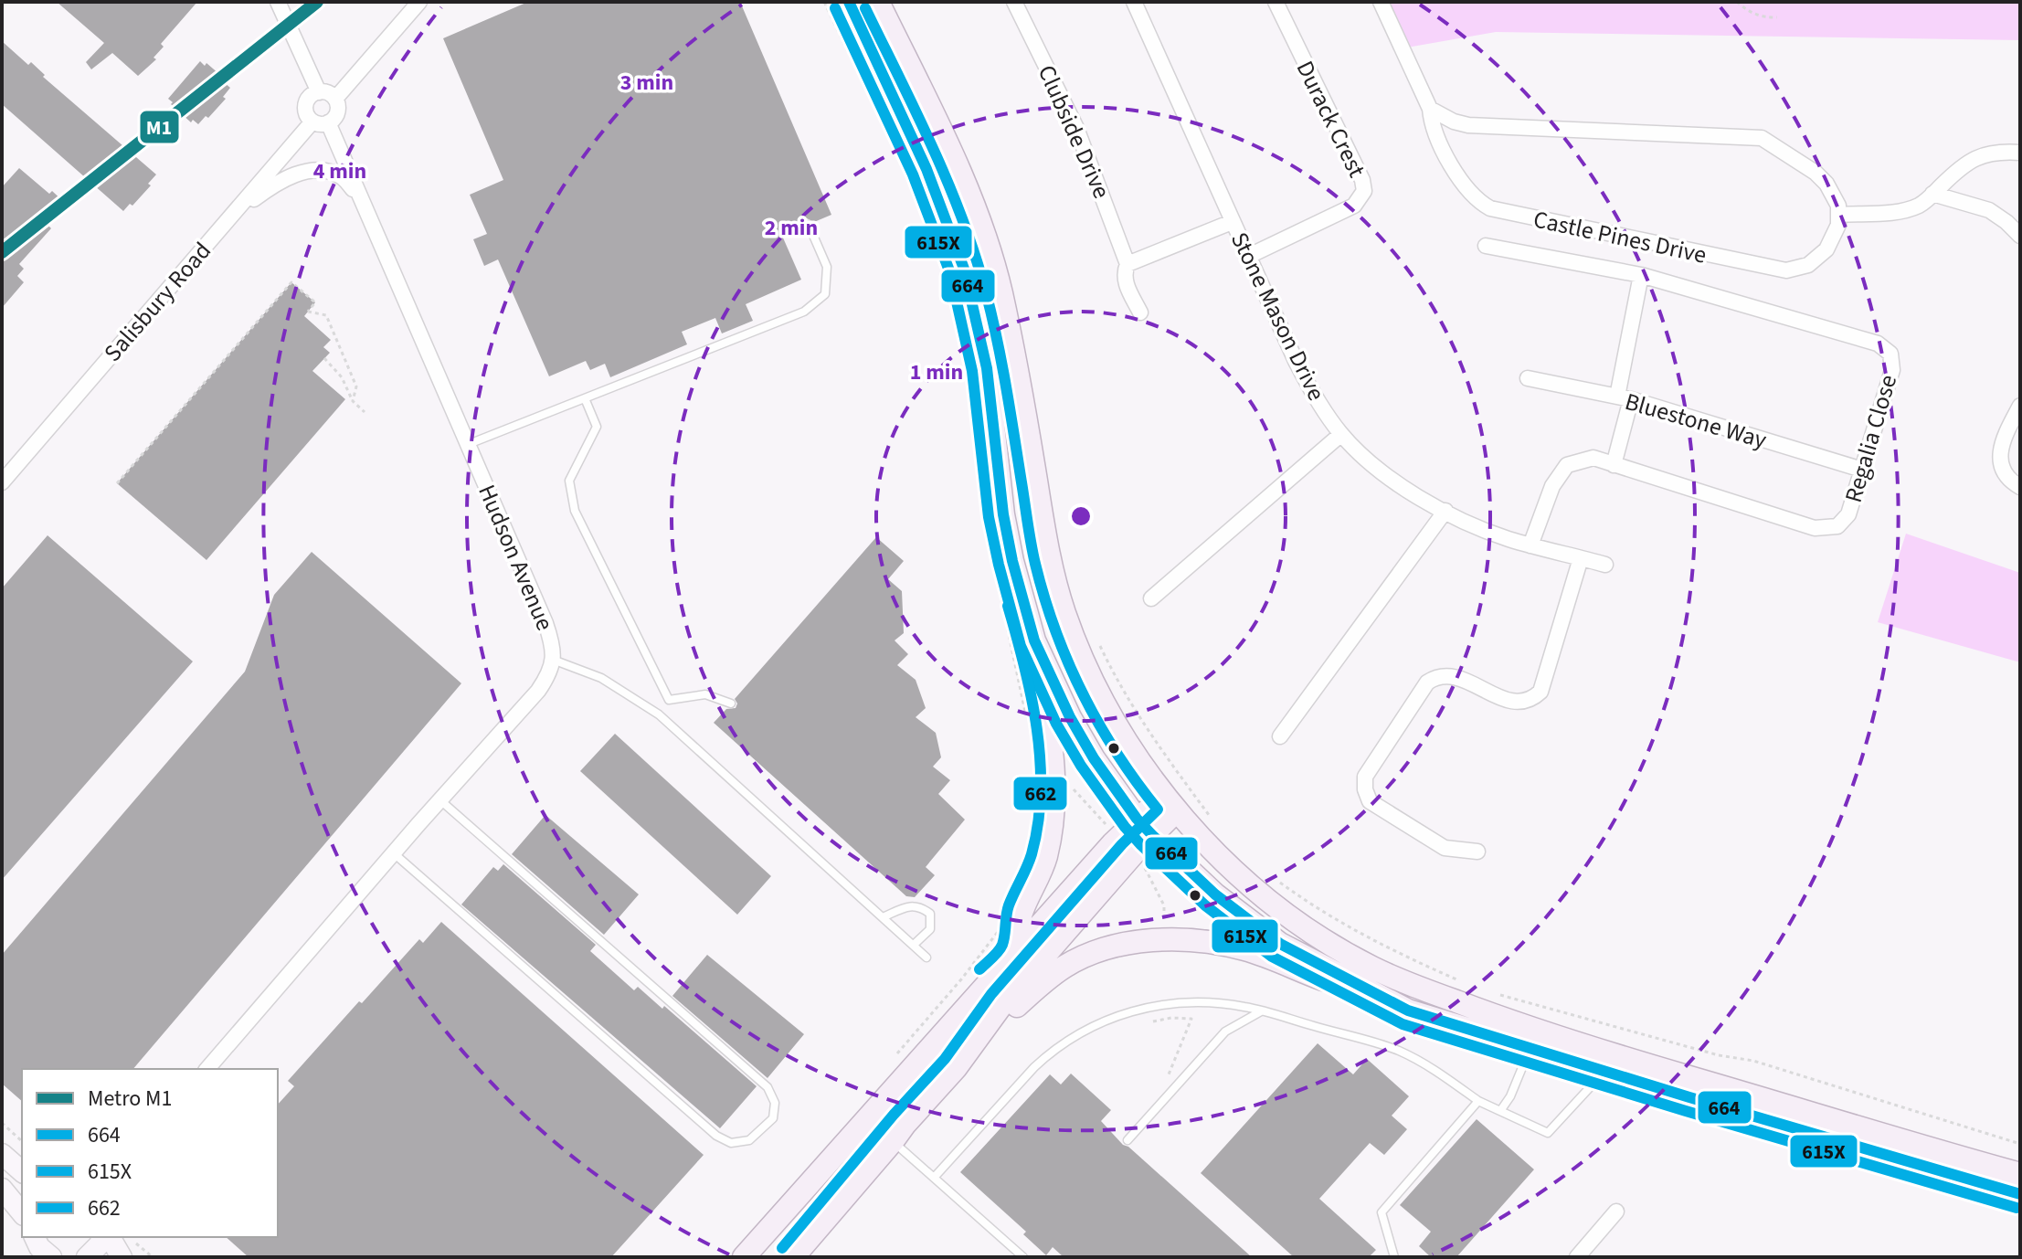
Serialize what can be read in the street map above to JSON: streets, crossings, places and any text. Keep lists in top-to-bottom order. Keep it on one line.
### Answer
{"streets":{"street":["Durack Crest","Clubside Drive","Castle Pines Drive","Salisbury Road","Stone Mason Drive","Bluestone Way","Regalia Close","Hudson Avenue"]},"crossings":[["Durack Crest","Stone Mason Drive"],["Salisbury Road","Hudson Avenue"],["Stone Mason Drive","Regalia Close"],["Bluestone Way","Regalia Close"]],"lines":["metro line M1","transit line 664","transit line 615X","transit line 662"],"legend":["Metro M1","664","615X","662"],"rings":["3 min","4 min","2 min","1 min"]}
